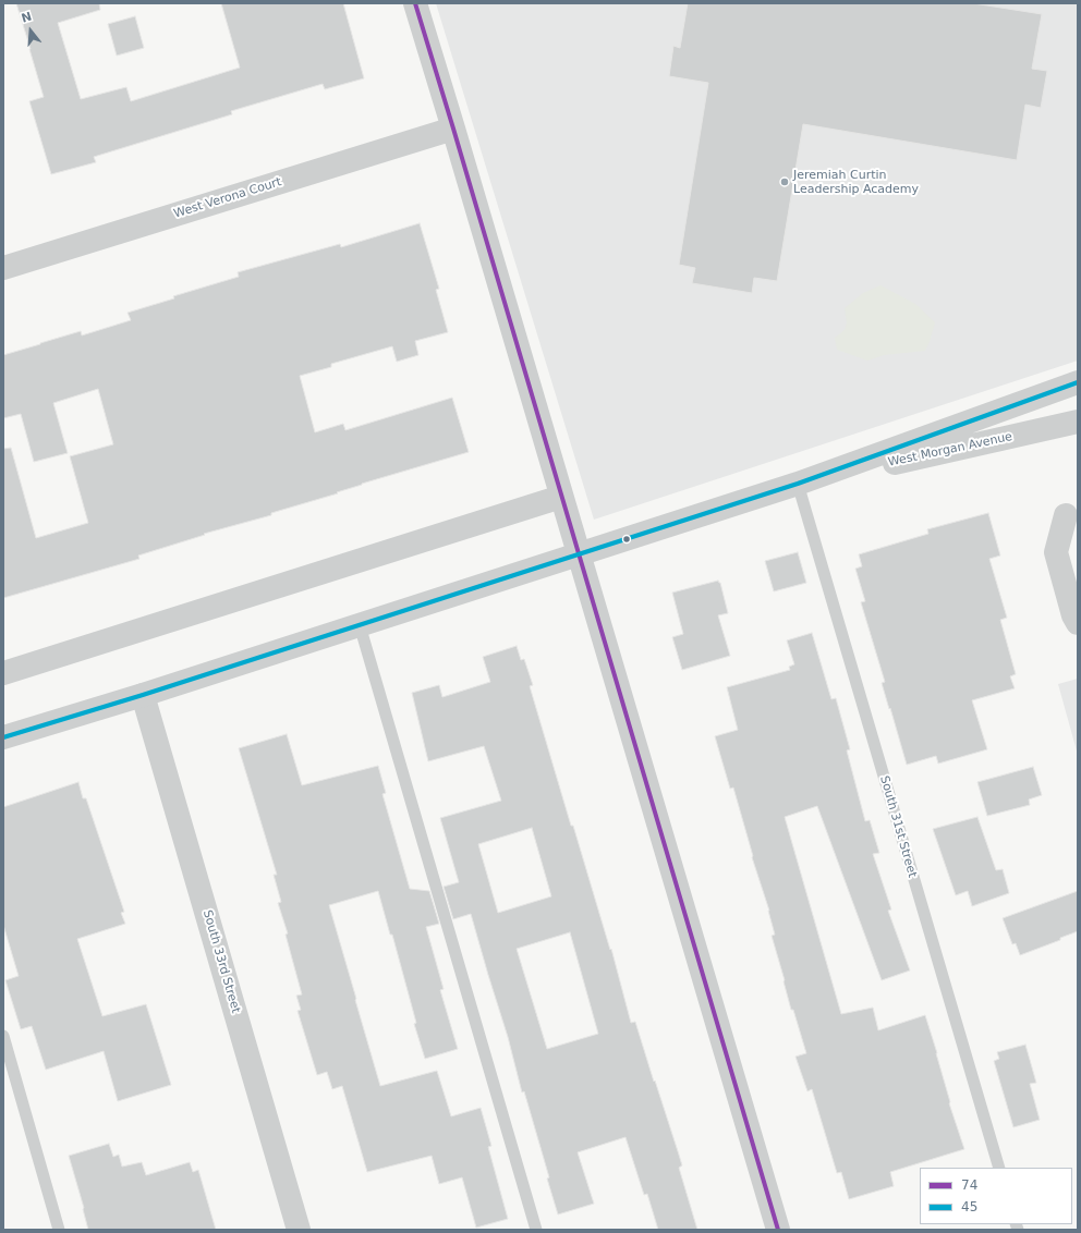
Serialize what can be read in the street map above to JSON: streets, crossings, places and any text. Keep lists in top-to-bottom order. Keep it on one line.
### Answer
{"streets":{"street":["West Verona Court","West Morgan Avenue","South 33rd Street"],"lane":["South 31st Street"]},"crossings":[["West Morgan Avenue","South 31st Street"],["West Morgan Avenue","South 33rd Street"]],"places":["Jeremiah Curtin Leadership Academy"],"lines":["transit line 74","transit line 45"],"legend":["74","45"],"north":"top"}
